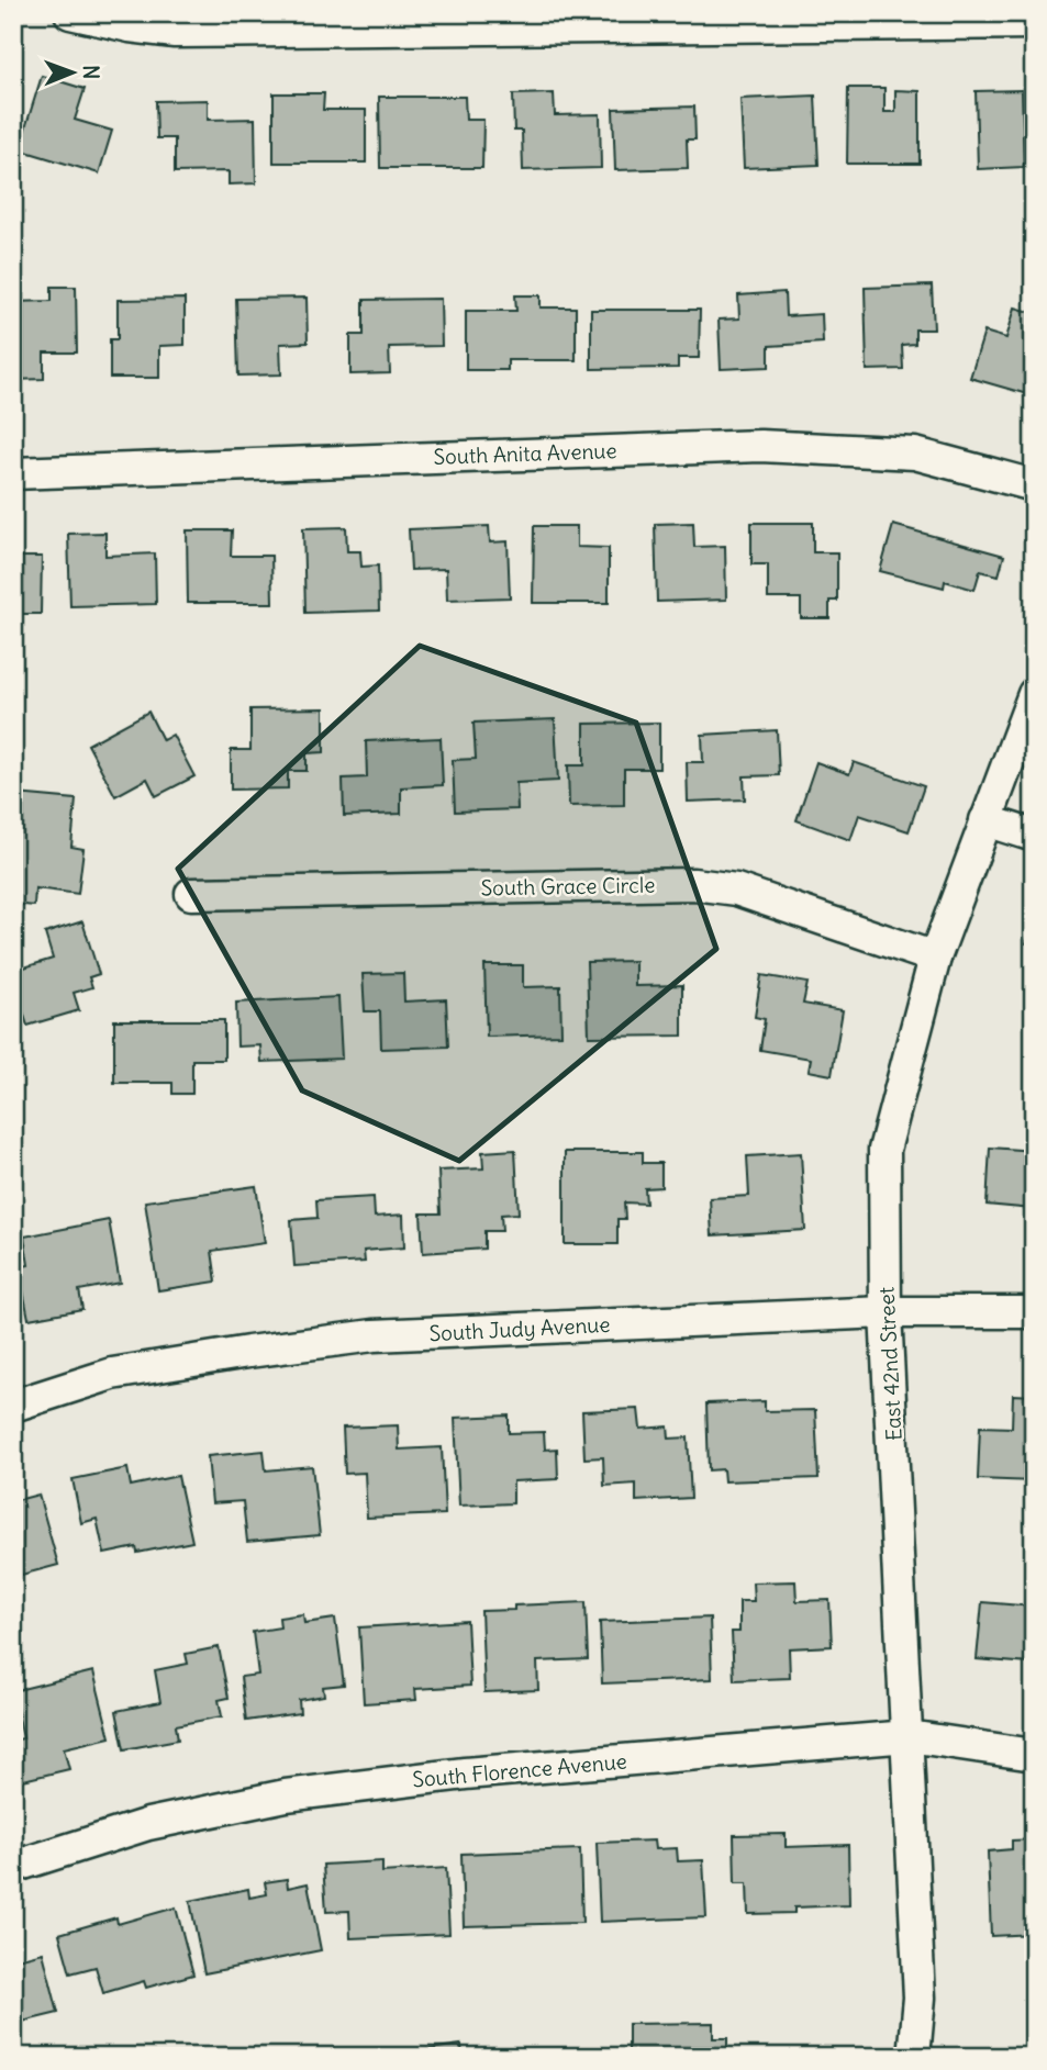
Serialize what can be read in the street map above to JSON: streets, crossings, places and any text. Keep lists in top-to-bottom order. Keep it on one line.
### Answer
{"streets":{"street":["South Anita Avenue","South Grace Circle","South Judy Avenue","East 42nd Street","South Florence Avenue"]},"crossings":[["South Grace Circle","East 42nd Street"],["South Judy Avenue","East 42nd Street"],["East 42nd Street","South Florence Avenue"]],"north":"right"}
